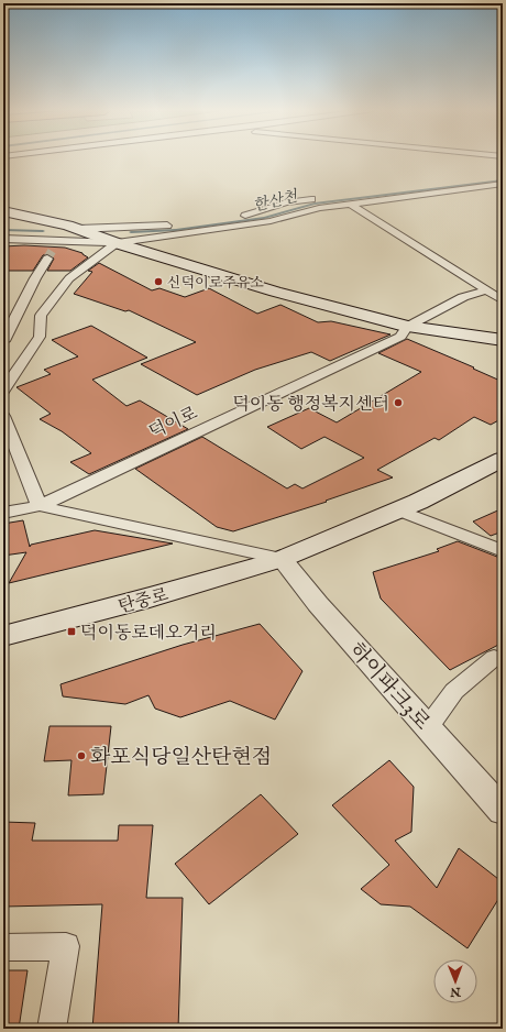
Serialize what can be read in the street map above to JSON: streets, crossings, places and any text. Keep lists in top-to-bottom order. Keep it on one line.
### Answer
{"streets":{"main road":["탄중로"],"street":["덕이로","하이파크3로"]},"crossings":[["탄중로","하이파크3로"]],"water":["한산천"],"places":{"other":["신덕이로주유소","덕이동 행정복지센터","화포식당일산탄현점"],"transit":["덕이동로데오거리"]},"north":"bottom"}
